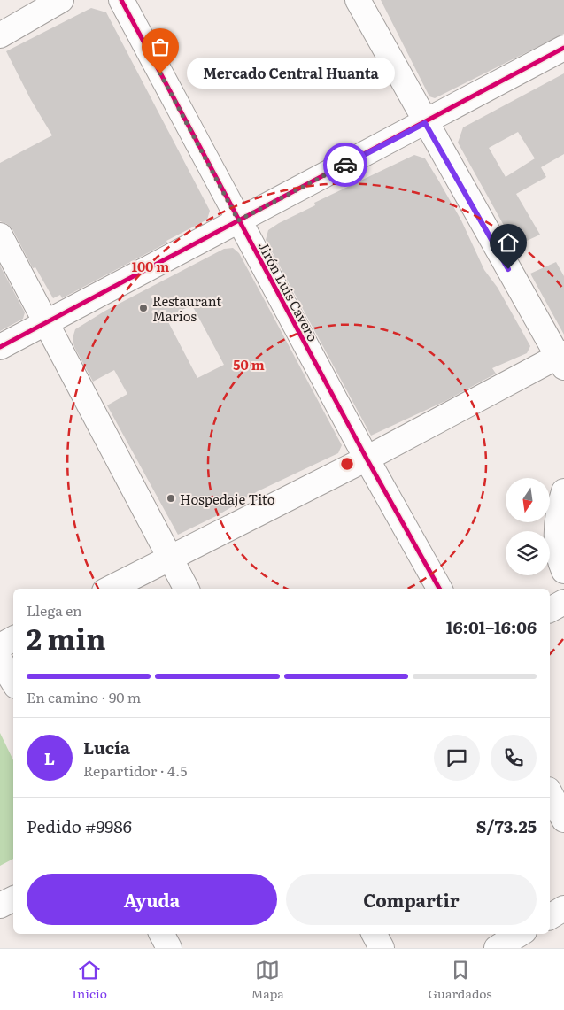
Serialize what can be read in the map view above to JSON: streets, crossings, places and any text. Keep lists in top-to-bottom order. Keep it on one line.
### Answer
{"streets":{"main road":["Jirón Luis Cavero"]},"places":["Mercado Central Huanta","Restaurant Marios","Hospedaje Tito"],"north":"bottom","page":{"bubble":"Mercado Central Huanta","heading":["2 min","Llega en","16:01–16:06"],"panel":["Lucía","Repartidor · 4.5","Pedido #9986","S/73.25"],"bar":"En camino · 90 m","round":"L","buttons":["Ayuda","Compartir"],"tabs":["Inicio","Mapa","Guardados"]},"rings":["100 m","50 m"]}
